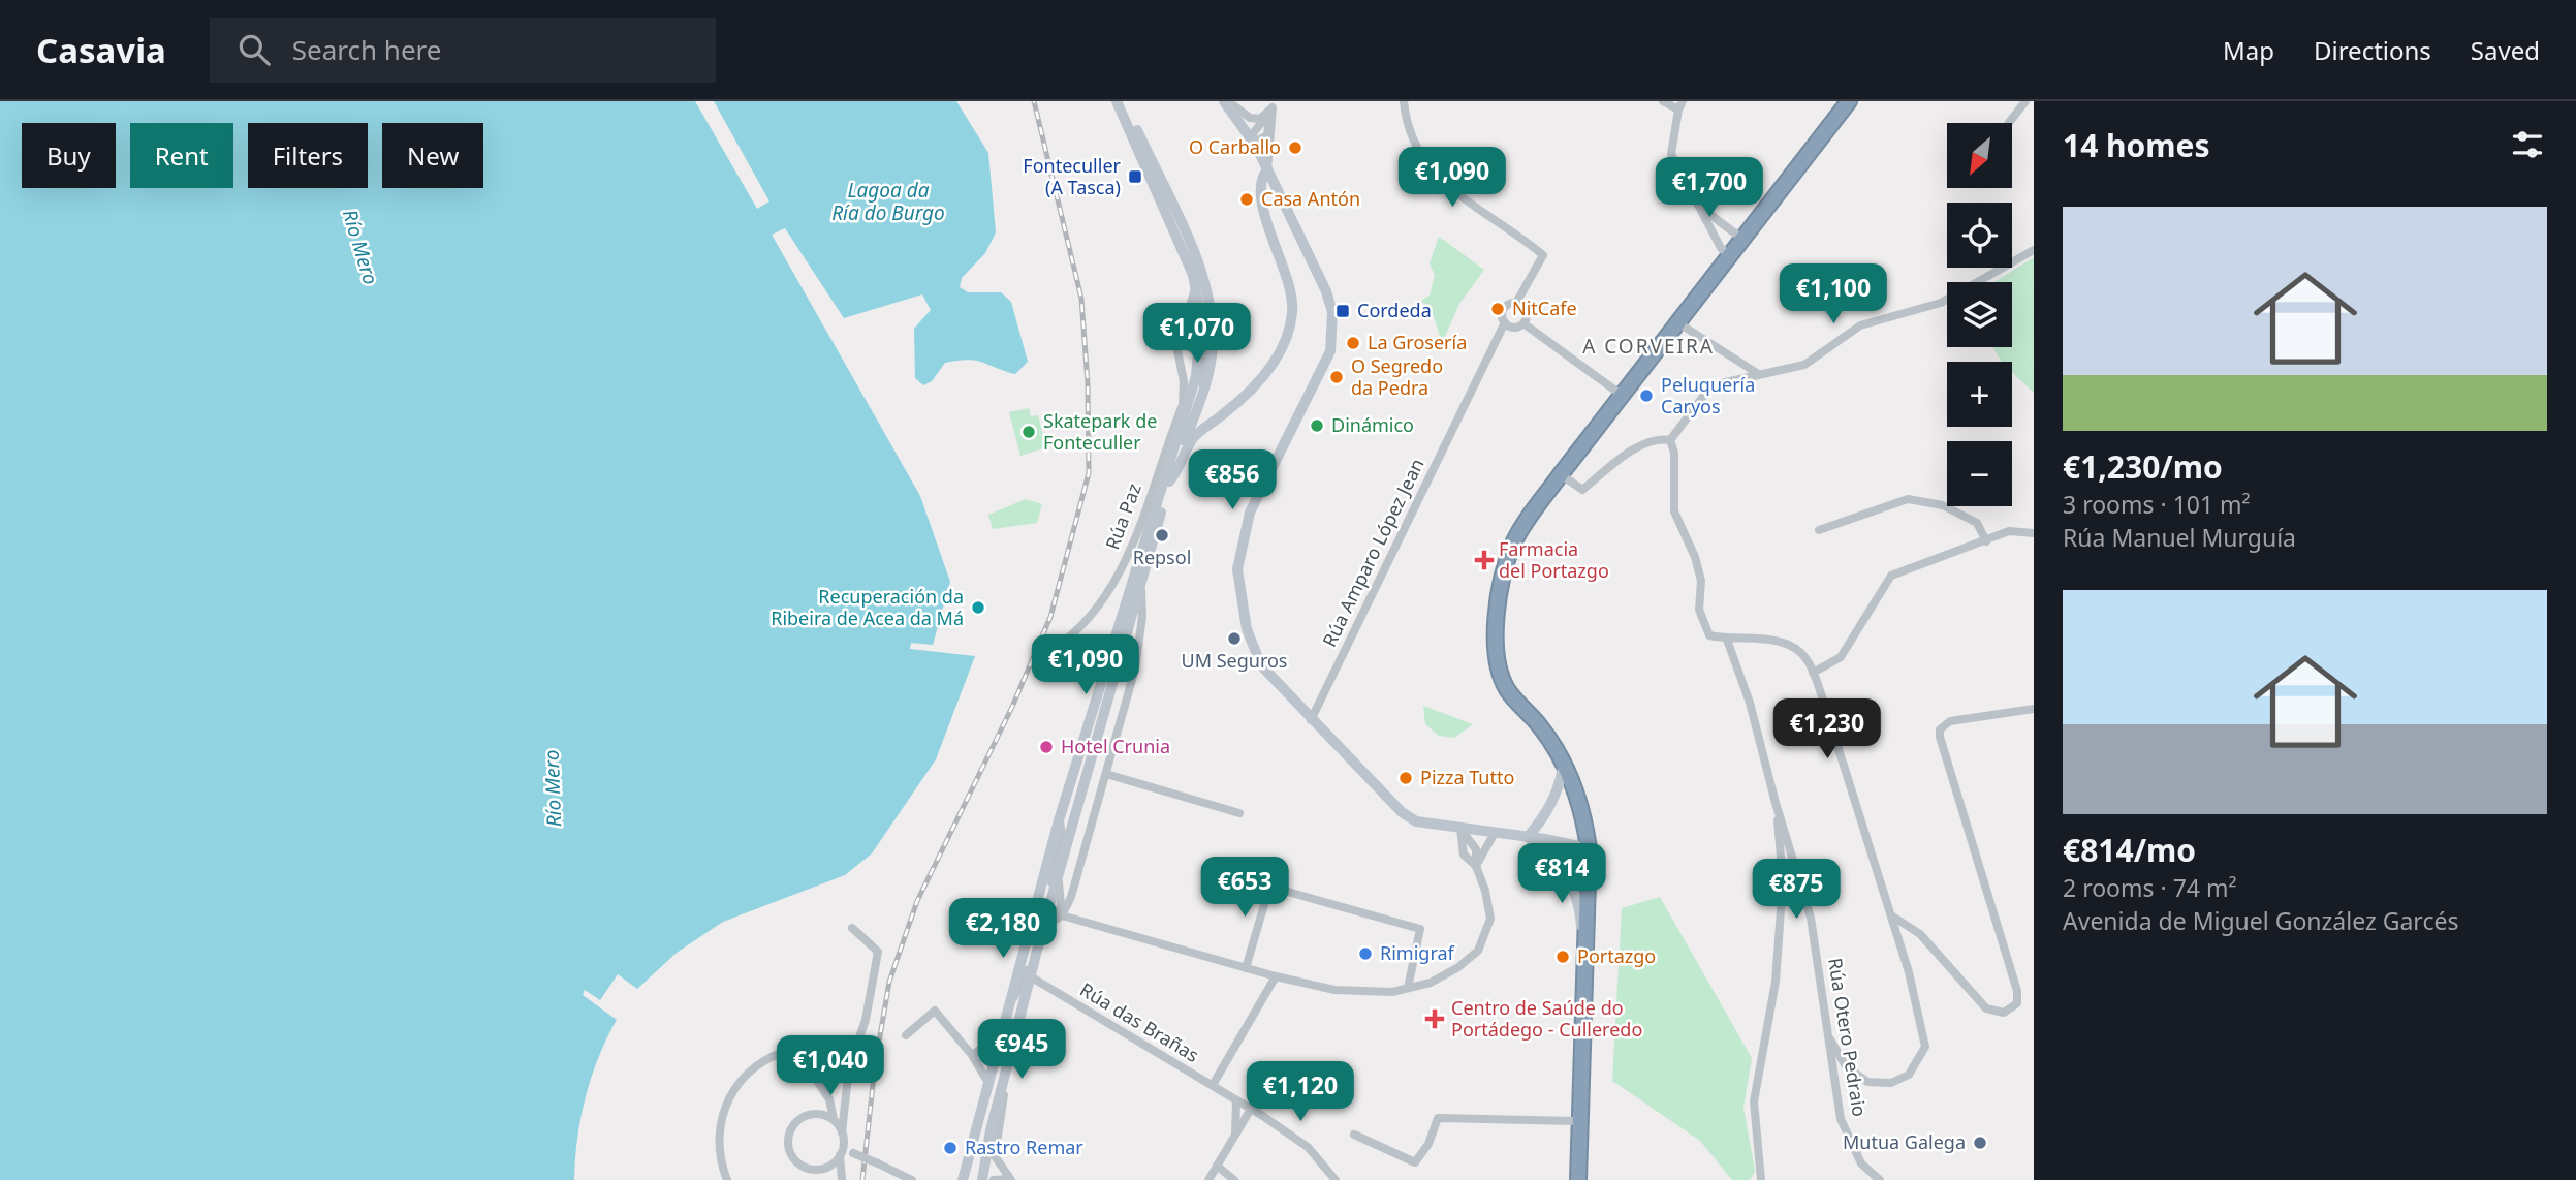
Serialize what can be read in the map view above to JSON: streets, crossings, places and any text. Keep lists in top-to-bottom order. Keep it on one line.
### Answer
{"streets":{"street":["Rúa Paz","Rúa Amparo López Jean","Rúa das Brañas","Rúa Otero Pedraio"]},"districts":["A CORVEIRA"],"water":["Lagoa da Ría do Burgo","Río Mero"],"places":{"other":["O Carballo","Casa Antón","NitCafe","La Grosería","O Segredo da Pedra","Peluquería Caryos","Dinámico","Skatepark de Fonteculler","Repsol","Recuperación da Ribeira de Acea da Má","UM Seguros","Hotel Crunia","Pizza Tutto","Rimigraf","Portazgo","Mutua Galega","Rastro Remar"],"transit":["Fonteculler (A Tasca)","Cordeda"],"health":["Farmacia del Portazgo","Centro de Saúde do Portádego - Culleredo"]},"north":"bottom left","page":{"header":"Casavia","search":"Search here","nav":["Map","Directions","Saved"],"heading":"14 homes","map_buttons":["+","−"],"chip":["Buy","Rent","Filters","New"],"price":["€1,090","€1,700","€1,100","€1,070","€856","€1,090","€1,230","€814","€653","€875","€2,180","€945","€1,040","€1,120"],"list":[{"name":"€1,230/mo","note":"3 rooms · 101 m² · Rúa Manuel Murguía"},{"name":"€814/mo","note":"2 rooms · 74 m² · Avenida de Miguel González Garcés"}]}}
